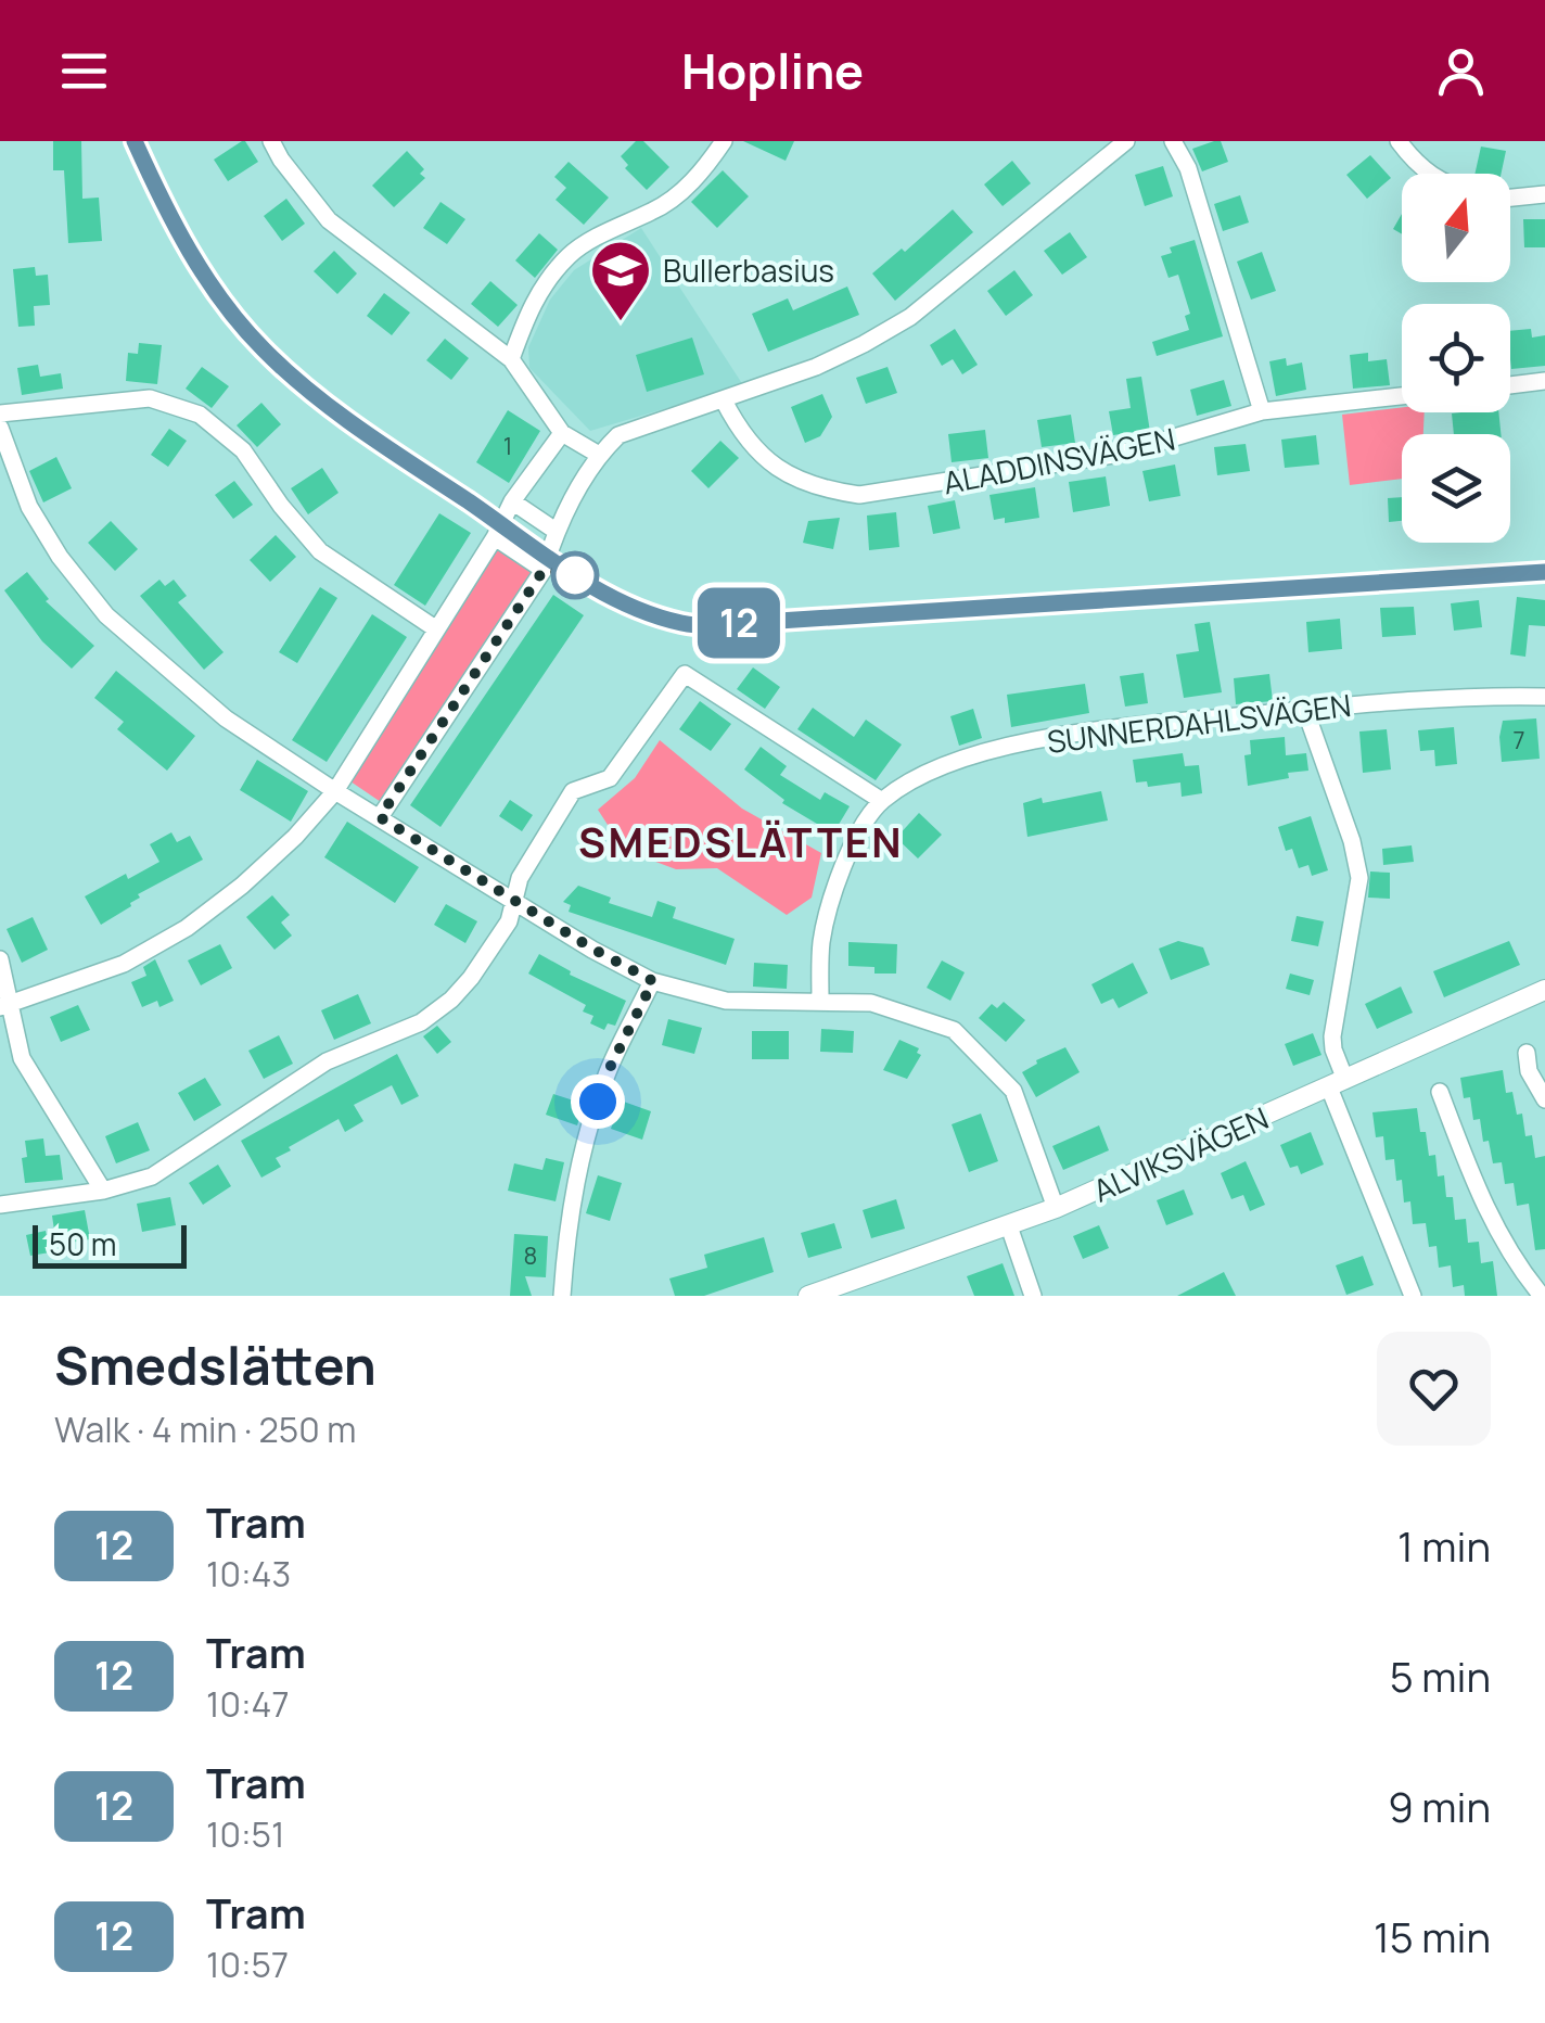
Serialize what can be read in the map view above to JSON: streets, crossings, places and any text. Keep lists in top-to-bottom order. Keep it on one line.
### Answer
{"streets":{"street":["ALADDINSVÄGEN","SUNNERDAHLSVÄGEN","ALVIKSVÄGEN"]},"districts":["SMEDSLÄTTEN"],"places":{"school or university":["Bullerbasius"]},"lines":["tram line 12"],"house_numbers":["1","7","8"],"scale_bar":"50 m","north":"top","page":{"header":"Hopline","on_map":"12","scale":"50 m","heading":["Smedslätten","Walk · 4 min · 250 m"],"list":[{"mark":"12","name":"Tram","note":"10:43","value":"1 min"},{"mark":"12","name":"Tram","note":"10:47","value":"5 min"},{"mark":"12","name":"Tram","note":"10:51","value":"9 min"},{"mark":"12","name":"Tram","note":"10:57","value":"15 min"}]}}
